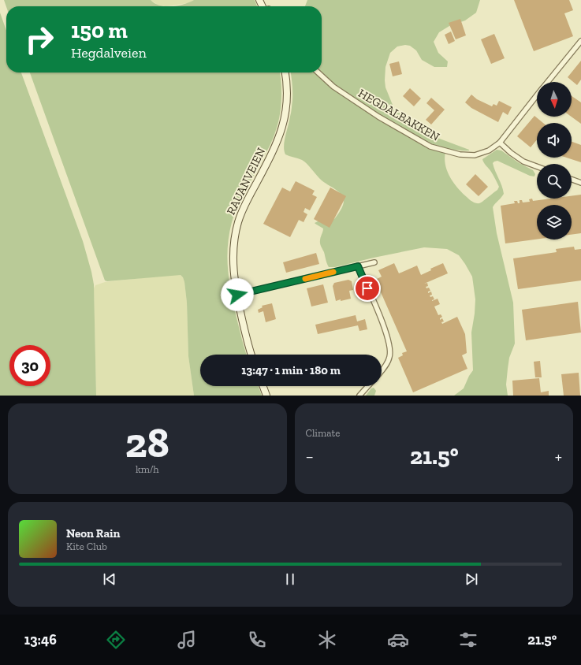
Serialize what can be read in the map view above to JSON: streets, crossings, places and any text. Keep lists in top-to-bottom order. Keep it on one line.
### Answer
{"streets":{"main road":["RAUANVEIEN"],"street":["HEGDALBAKKEN"]},"north":"bottom","page":{"turn":["150 m","Hegdalveien"],"limit":"30","trip":"13:47 · 1 min · 180 m","tile":[["28","km/h"],"Climate"],"heat":["−","21.5°","+"],"song":["Neon Rain","Kite Club"],"tabs":["13:46","21.5°"]}}
